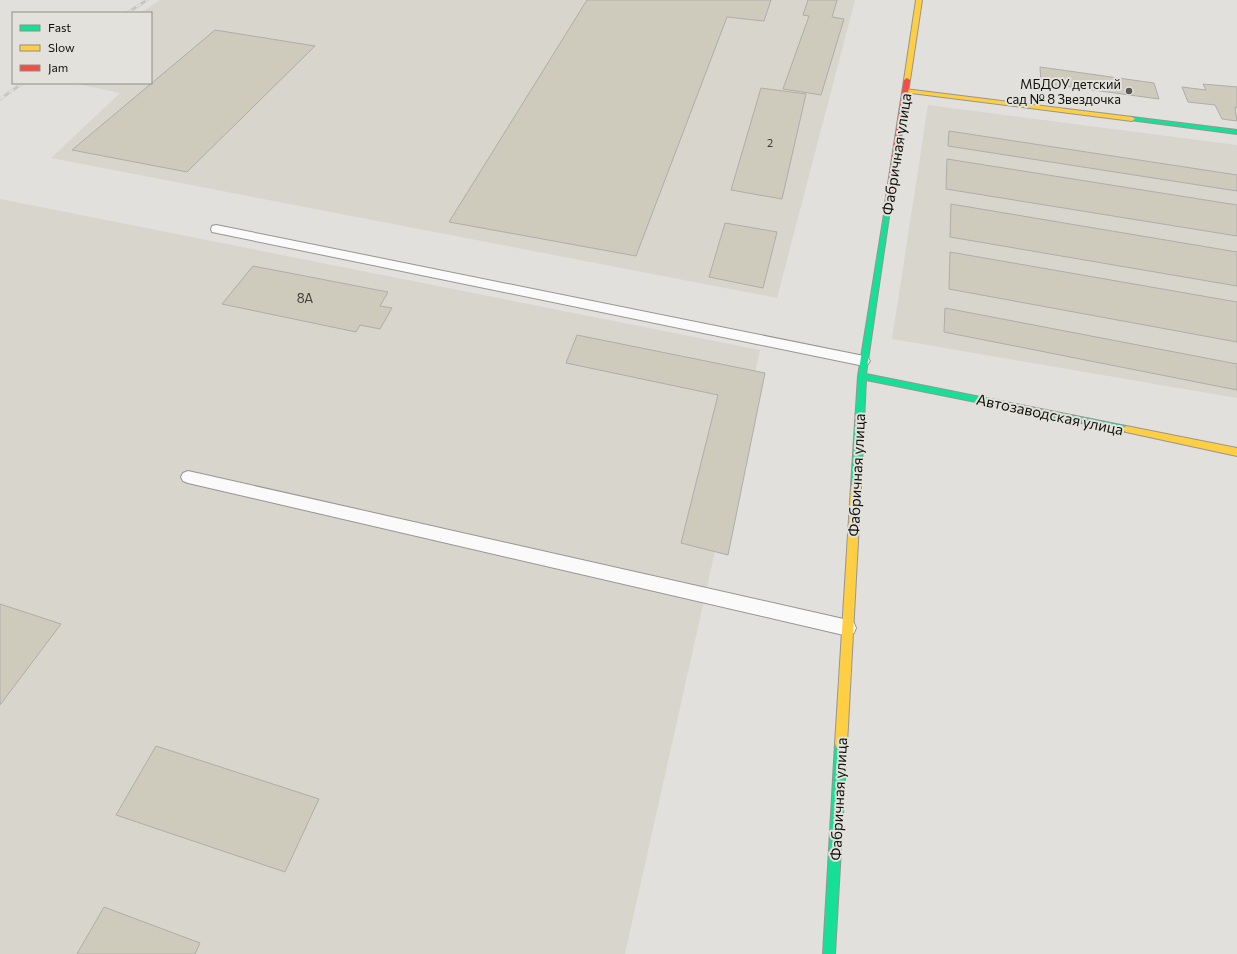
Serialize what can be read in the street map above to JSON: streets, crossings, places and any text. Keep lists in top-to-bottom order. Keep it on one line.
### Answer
{"streets":{"street":["Фабричная улица","Автозаводская улица"]},"crossings":[["Фабричная улица","Автозаводская улица"]],"places":["МБДОУ детский сад № 8 Звездочка"],"house_numbers":["2","8А"],"legend":["Fast","Slow","Jam"]}
